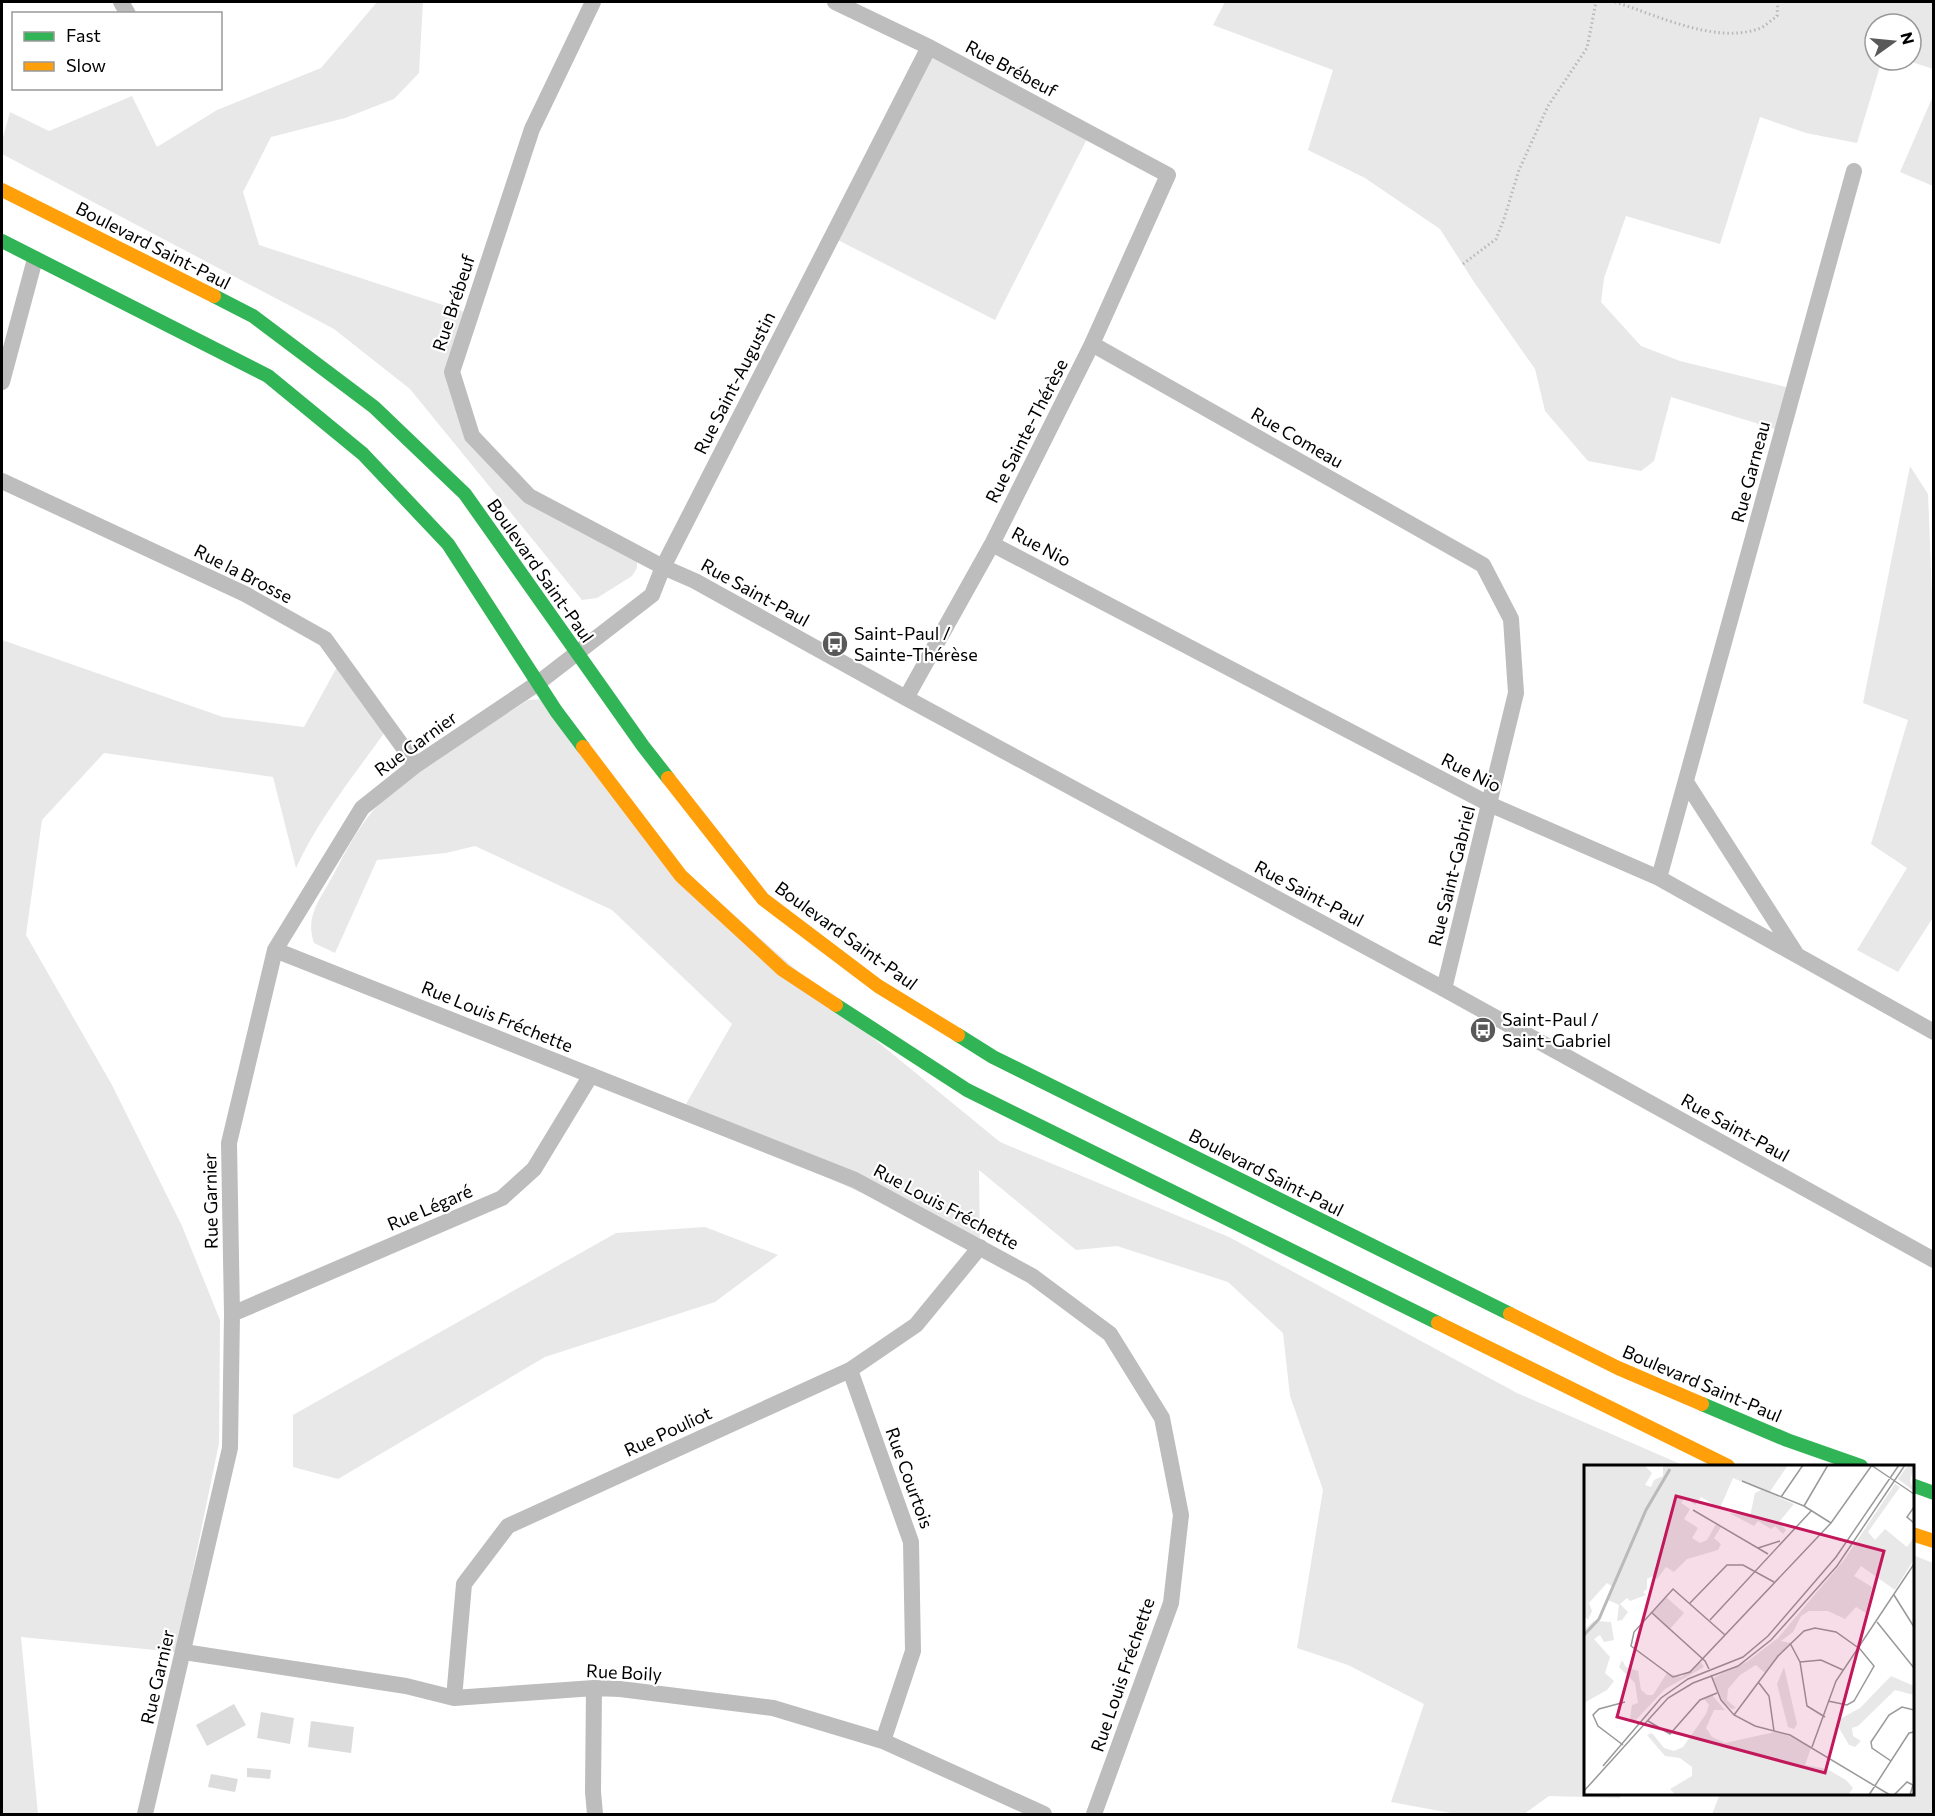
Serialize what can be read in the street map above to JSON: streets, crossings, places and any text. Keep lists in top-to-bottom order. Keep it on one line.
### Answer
{"streets":{"main road":["Boulevard Saint-Paul"],"street":["Rue Brébeuf","Rue Saint-Augustin","Rue Sainte-Thérèse","Rue Comeau","Rue Garneau","Rue Nio","Rue la Brosse","Rue Saint-Paul","Rue Garnier","Rue Saint-Gabriel","Rue Louis Fréchette","Rue Légaré","Rue Pouliot","Rue Courtois","Rue Boily"]},"crossings":[["Rue Brébeuf","Rue Saint-Augustin"],["Rue Brébeuf","Rue Sainte-Thérèse"],["Rue Brébeuf","Rue Saint-Paul"],["Boulevard Saint-Paul","Rue Saint-Augustin"],["Rue Saint-Augustin","Rue Saint-Paul"],["Rue Saint-Augustin","Rue Garnier"],["Rue Sainte-Thérèse","Rue Comeau"],["Rue Sainte-Thérèse","Rue Nio"],["Rue Sainte-Thérèse","Rue Saint-Paul"],["Rue Comeau","Rue Saint-Gabriel"],["Rue Garneau","Rue Nio"],["Rue Nio","Rue Saint-Gabriel"],["Rue la Brosse","Rue Garnier"],["Rue Saint-Paul","Rue Saint-Gabriel"],["Rue Garnier","Rue Louis Fréchette"],["Rue Garnier","Rue Légaré"],["Rue Garnier","Rue Boily"],["Rue Louis Fréchette","Rue Légaré"],["Rue Louis Fréchette","Rue Pouliot"],["Rue Pouliot","Rue Courtois"],["Rue Pouliot","Rue Boily"],["Rue Courtois","Rue Boily"]],"places":{"bus stop":["Saint-Paul / Sainte-Thérèse","Saint-Paul / Saint-Gabriel"]},"legend":["Fast","Slow"],"north":"right"}
